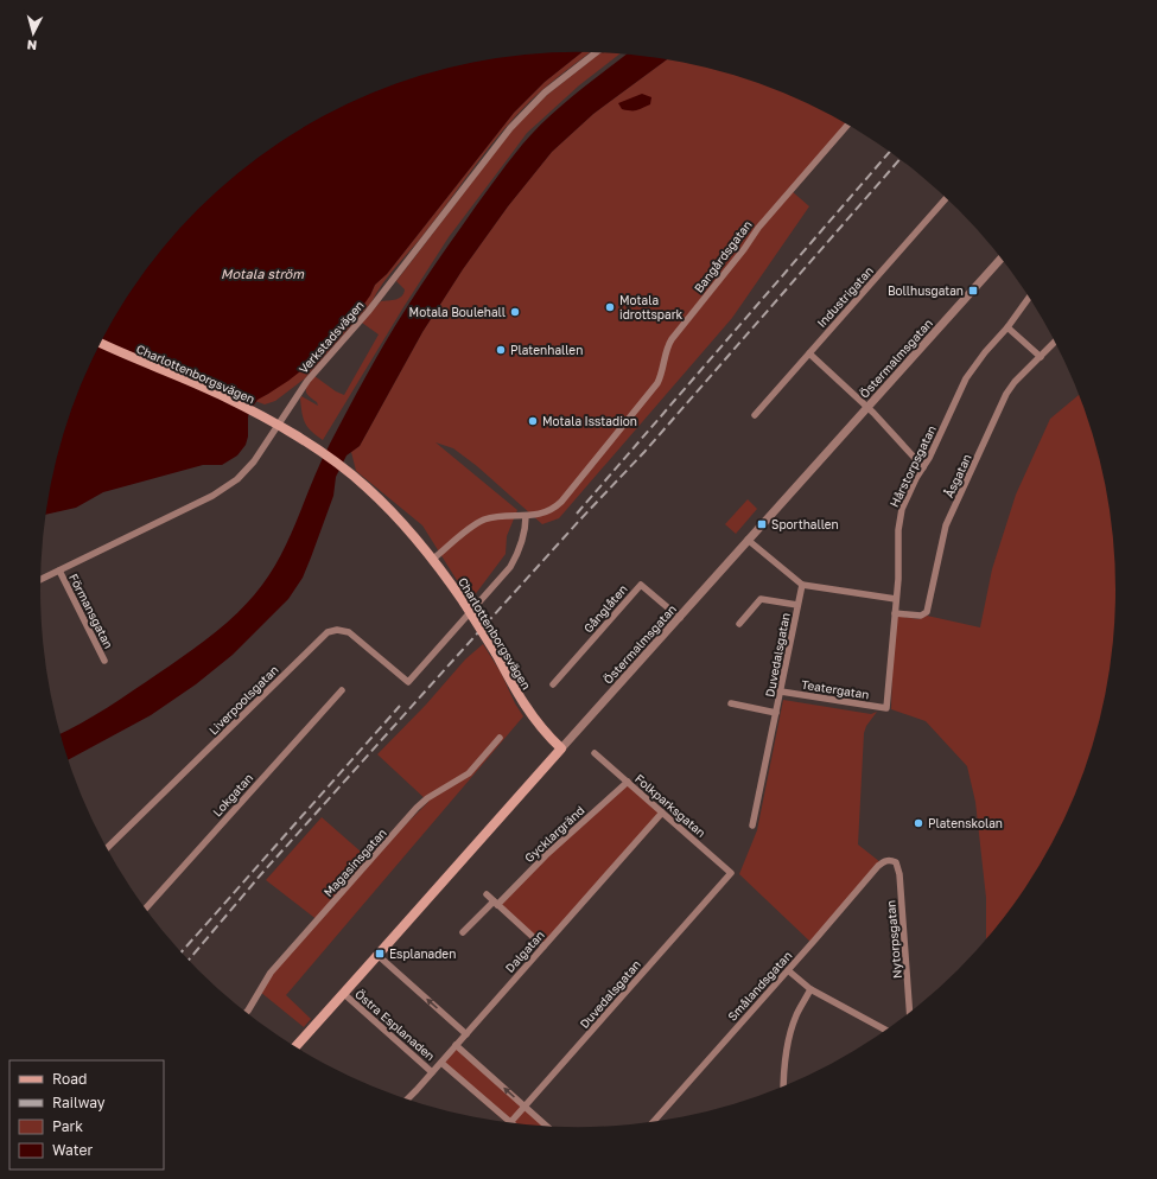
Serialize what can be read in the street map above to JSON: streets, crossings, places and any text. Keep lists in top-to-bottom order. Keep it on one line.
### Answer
{"streets":{"main road":["Östermalmsgatan","Charlottenborgsvägen"],"street":["Bangårdsgatan","Industrigatan","Verkstadsvägen","Hårstorpsgatan","Åsgatan","Gånglåten","Förmansgatan","Duvedalsgatan","Teatergatan","Liverpoolsgatan","Lokgatan","Folkparksgatan","Gycklargränd","Magasinsgatan","Nytorpsgatan","Dalgatan","Smålandsgatan","Östra Esplanaden"]},"crossings":[["Bangårdsgatan","Charlottenborgsvägen"],["Bangårdsgatan","Liverpoolsgatan"],["Verkstadsvägen","Charlottenborgsvägen"],["Verkstadsvägen","Förmansgatan"],["Östermalmsgatan","Charlottenborgsvägen"],["Östermalmsgatan","Gånglåten"],["Östermalmsgatan","Östra Esplanaden"],["Hårstorpsgatan","Åsgatan"],["Hårstorpsgatan","Teatergatan"],["Duvedalsgatan","Teatergatan"],["Duvedalsgatan","Folkparksgatan"],["Folkparksgatan","Gycklargränd"],["Folkparksgatan","Dalgatan"],["Nytorpsgatan","Smålandsgatan"],["Dalgatan","Östra Esplanaden"]],"water":["Motala ström"],"places":{"transit":["Bollhusgatan","Sporthallen","Esplanaden"],"other":["Motala idrottspark","Motala Boulehall","Platenhallen","Motala Isstadion","Platenskolan"]},"legend":["Road","Railway","Park","Water"],"north":"bottom"}
